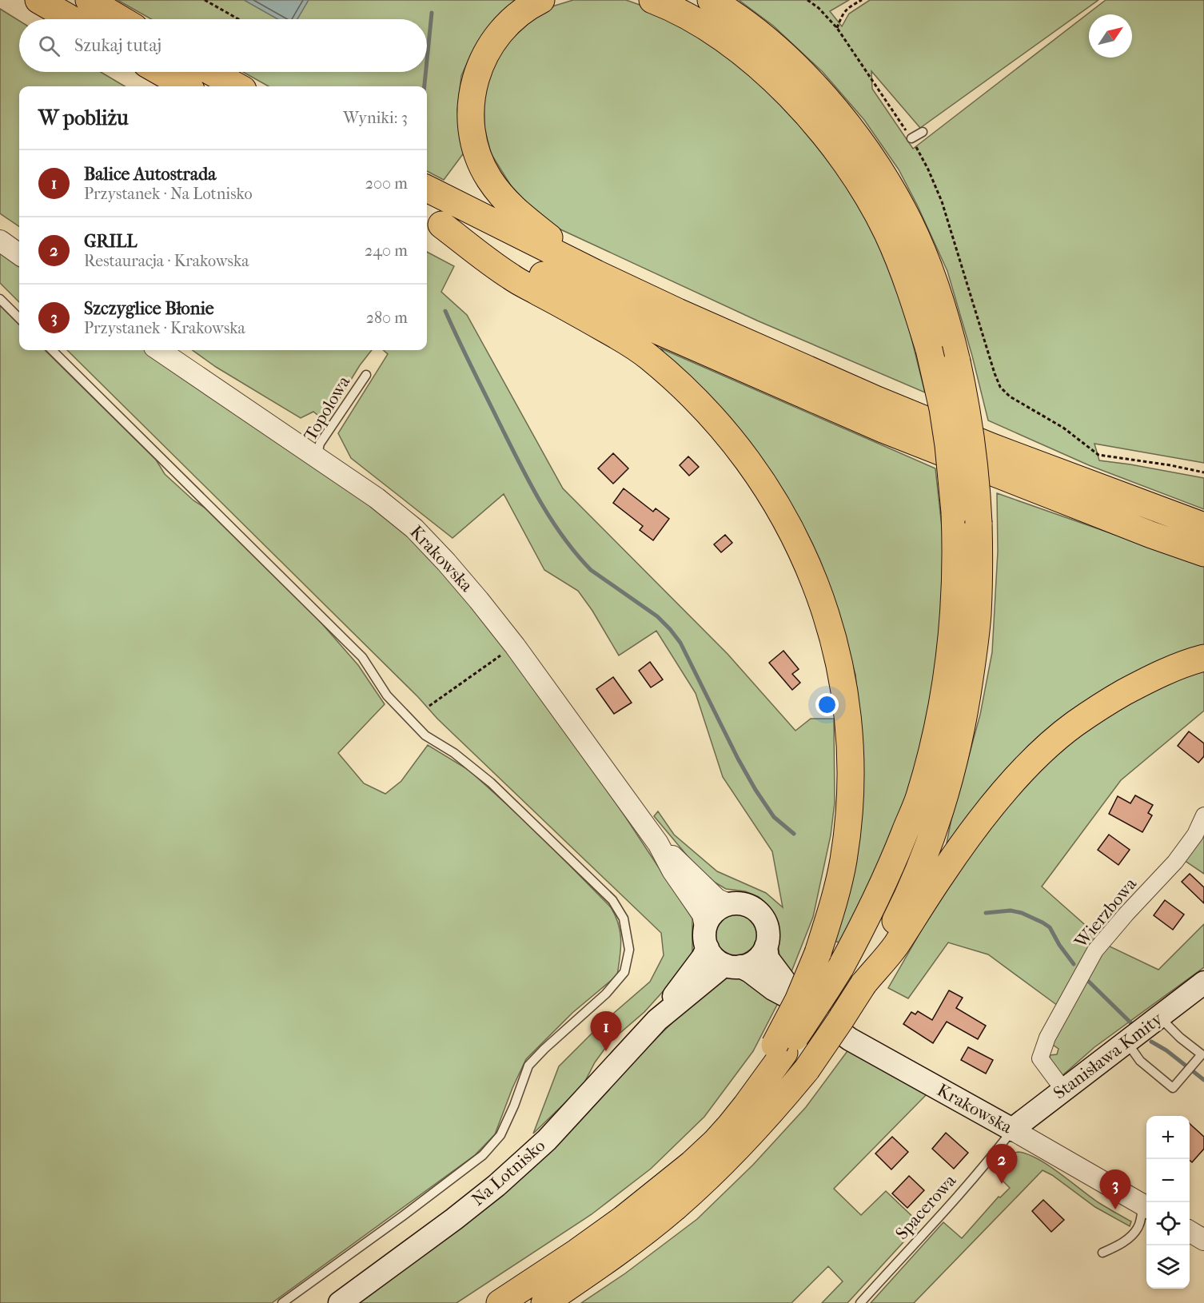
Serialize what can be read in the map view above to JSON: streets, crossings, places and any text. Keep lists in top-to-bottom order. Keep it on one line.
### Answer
{"streets":{"main road":["Krakowska","Stanisława Kmity","Na Lotnisko"],"street":["Wierzbowa"],"lane":["Topolowa","Spacerowa"]},"crossings":[["Topolowa","Krakowska"],["Krakowska","Stanisława Kmity"],["Krakowska","Na Lotnisko"],["Krakowska","Spacerowa"],["Wierzbowa","Stanisława Kmity"],["Stanisława Kmity","Spacerowa"]],"north":"top right","page":{"search":"Szukaj tutaj","heading":["W pobliżu","Wyniki: 3"],"list":[{"mark":"1","name":"Balice Autostrada","note":"Przystanek · Na Lotnisko","value":"200 m"},{"mark":"2","name":"GRILL","note":"Restauracja · Krakowska","value":"240 m"},{"mark":"3","name":"Szczyglice Błonie","note":"Przystanek · Krakowska","value":"280 m"}],"pins":["1","2","3"],"map_buttons":["+","−"]}}
